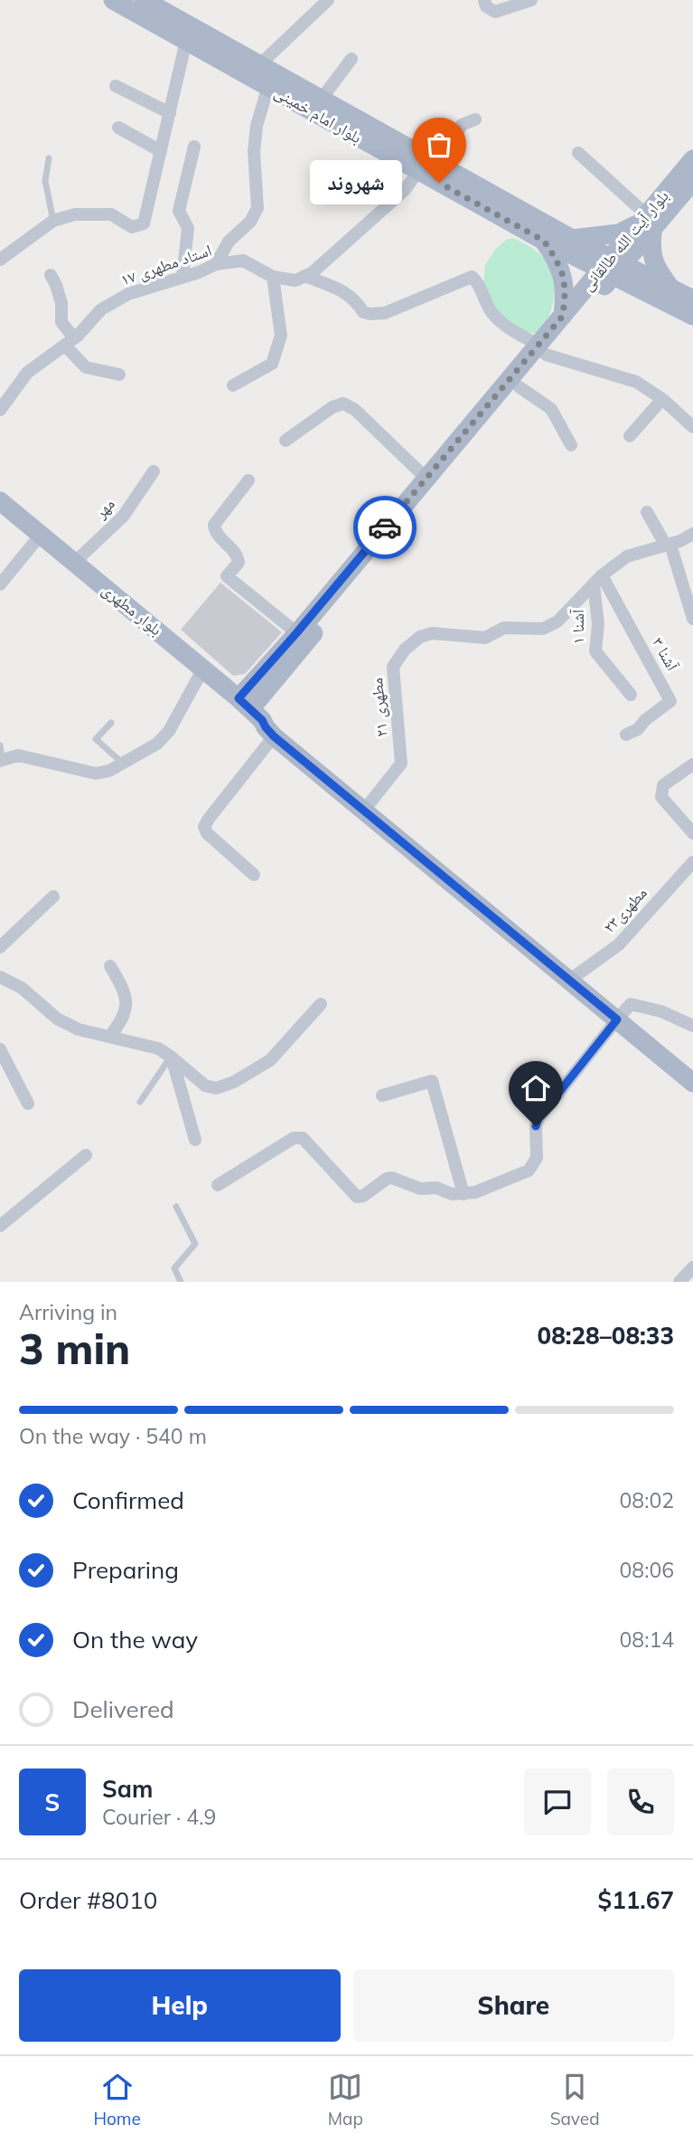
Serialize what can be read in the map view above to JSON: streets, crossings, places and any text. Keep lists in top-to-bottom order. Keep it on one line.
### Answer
{"streets":{"main road":["بلوار امام خمینی","بلوار آیت الله طالقانی","بلوار مطهری"],"street":["استاد مطهری ۱۷","مهر","آشنا ۱","آشنا ۳","مطهری ۲۱","مطهری۲۳"]},"crossings":[["بلوار امام خمینی","بلوار آیت الله طالقانی"],["بلوار آیت الله طالقانی","بلوار مطهری"],["مهر","بلوار مطهری"],["بلوار مطهری","مطهری ۲۱"],["بلوار مطهری","مطهری۲۳"],["آشنا ۱","آشنا ۳"],["آشنا ۱","مطهری ۲۱"],["آشنا ۳","مطهری ۲۱"]],"places":["شهروند"],"page":{"bubble":"شهروند","heading":["3 min","Arriving in","08:28–08:33"],"panel":["Sam","Courier · 4.9","Order #8010","$11.67"],"bar":"On the way · 540 m","list":[["Confirmed","08:02"],["Preparing","08:06"],["On the way","08:14"],"Delivered"],"round":"S","buttons":["Help","Share"],"tabs":["Home","Map","Saved"]}}
